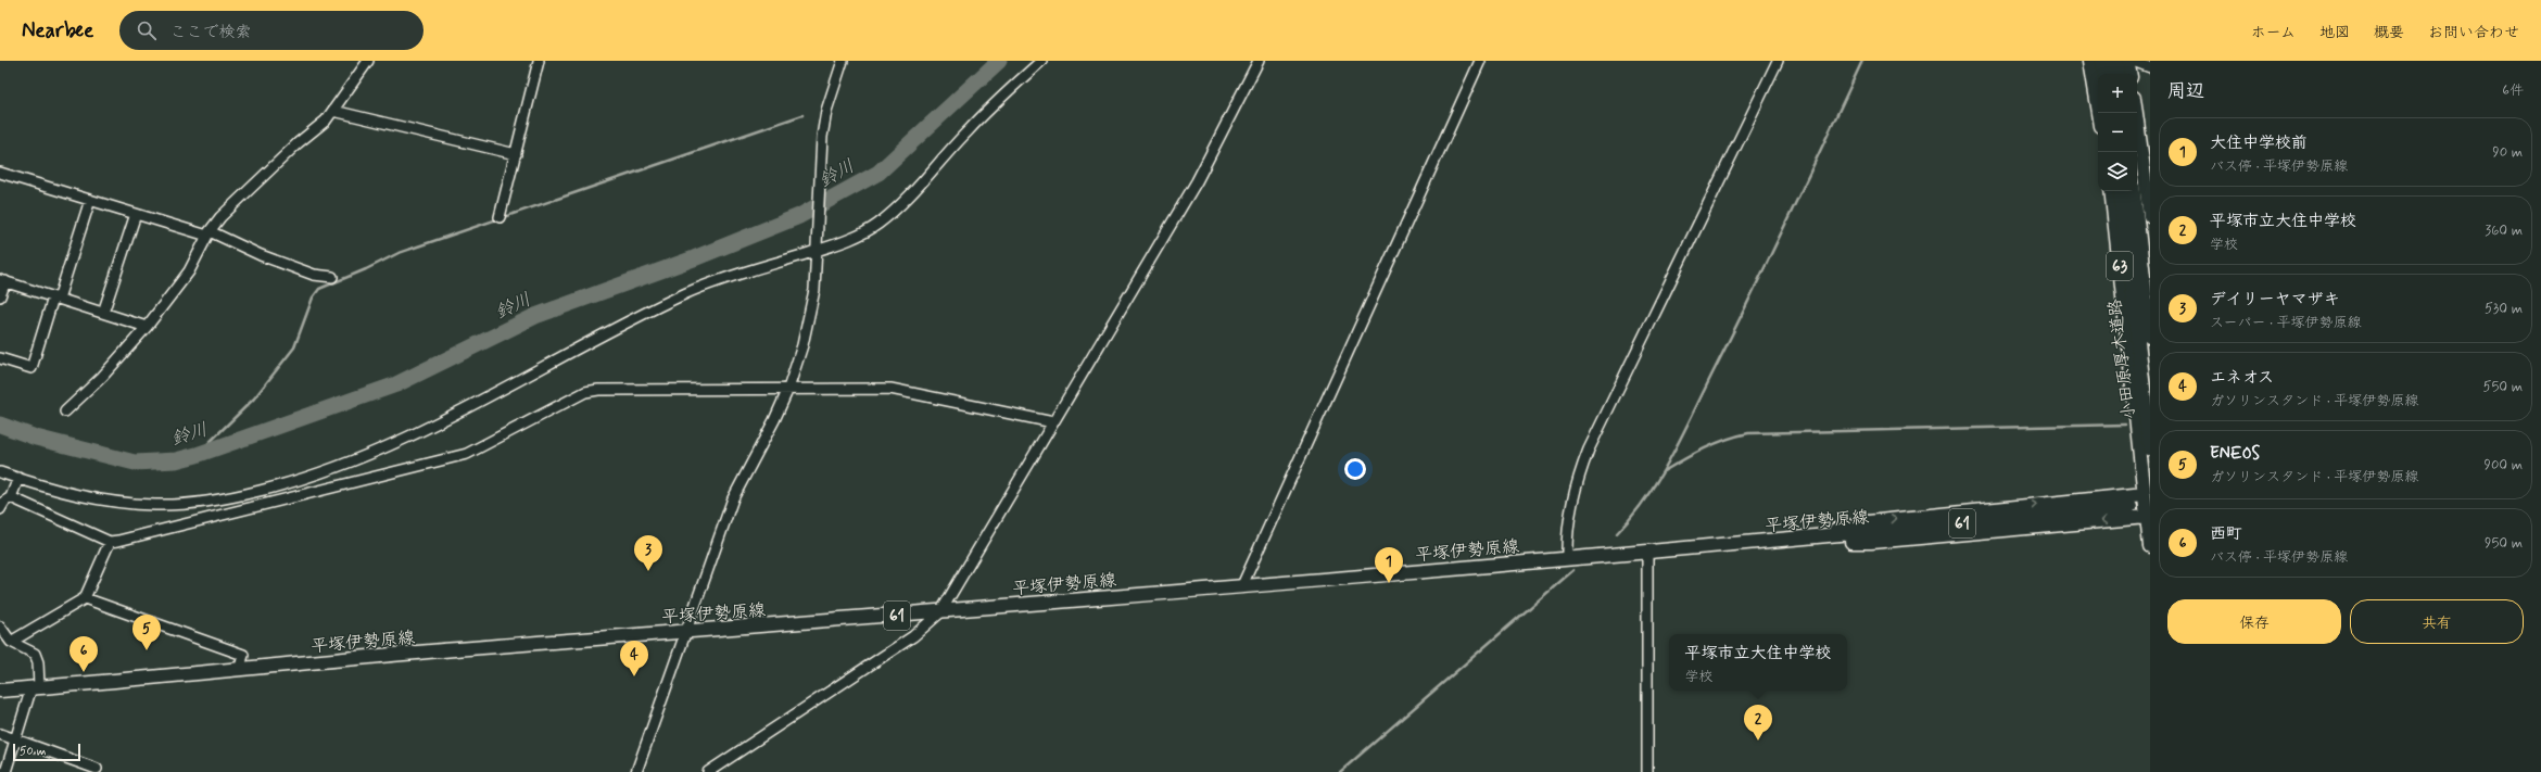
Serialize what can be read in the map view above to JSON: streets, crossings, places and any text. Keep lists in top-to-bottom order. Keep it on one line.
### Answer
{"streets":{"highway":["小田原厚木道路"],"main road":["63","平塚伊勢原線","61"]},"water":["鈴川"],"scale_bar":"50 m","page":{"header":"Nearbee","search":"ここで検索","nav":["ホーム","地図","概要","お問い合わせ"],"heading":["周辺","6件"],"map_buttons":["+","−"],"list":[{"mark":"1","name":"大住中学校前","note":"バス停 · 平塚伊勢原線","value":"90 m"},{"mark":"2","name":"平塚市立大住中学校","note":"学校","value":"360 m"},{"mark":"3","name":"デイリーヤマザキ","note":"スーパー · 平塚伊勢原線","value":"530 m"},{"mark":"4","name":"エネオス","note":"ガソリンスタンド · 平塚伊勢原線","value":"550 m"},{"mark":"5","name":"ENEOS","note":"ガソリンスタンド · 平塚伊勢原線","value":"900 m"},{"mark":"6","name":"西町","note":"バス停 · 平塚伊勢原線","value":"950 m"}],"pins":["3","1","5","6","4","2"],"buttons":["保存","共有"],"popup":["平塚市立大住中学校","学校"],"scale":"50 m"}}
